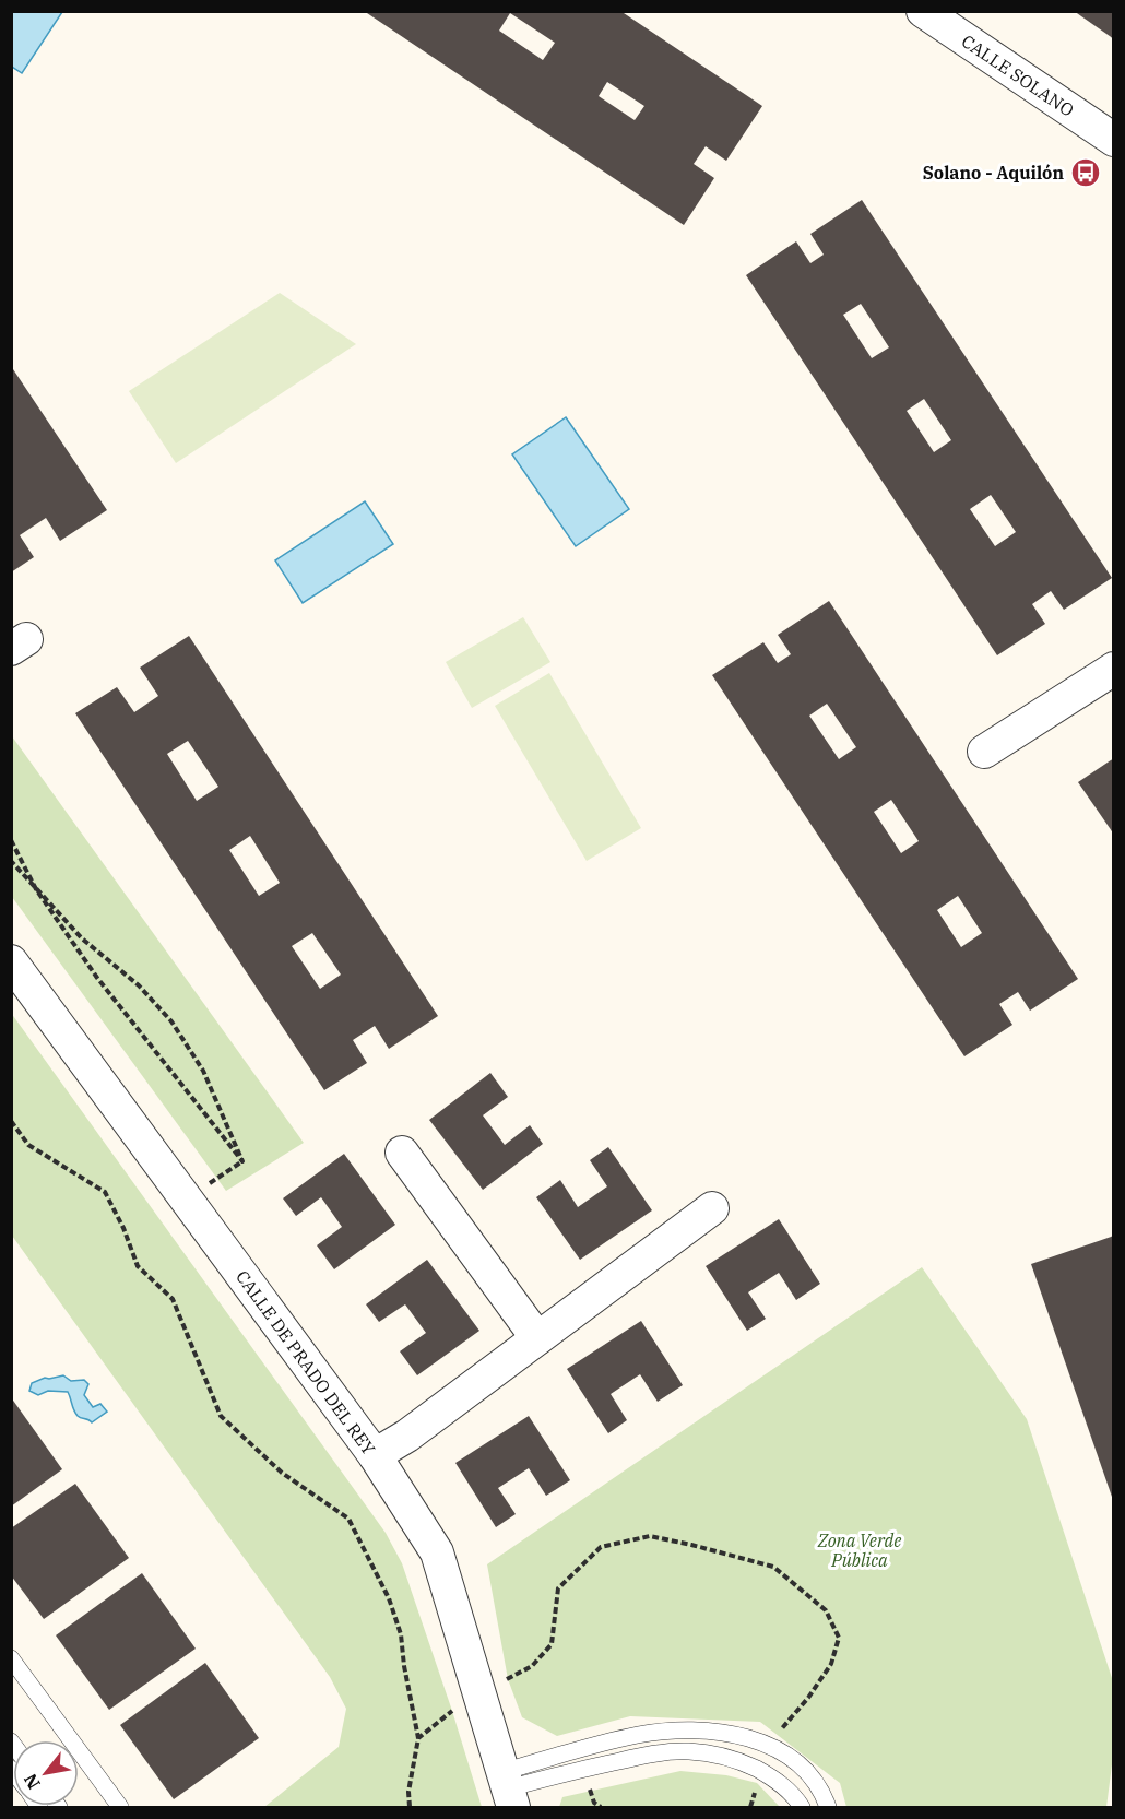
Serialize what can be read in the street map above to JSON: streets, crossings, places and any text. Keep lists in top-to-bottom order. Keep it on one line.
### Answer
{"streets":{"street":["CALLE SOLANO","CALLE DE PRADO DEL REY"]},"parks":["Zona Verde Pública"],"places":{"bus stop":["Solano - Aquilón"]},"north":"bottom left"}
